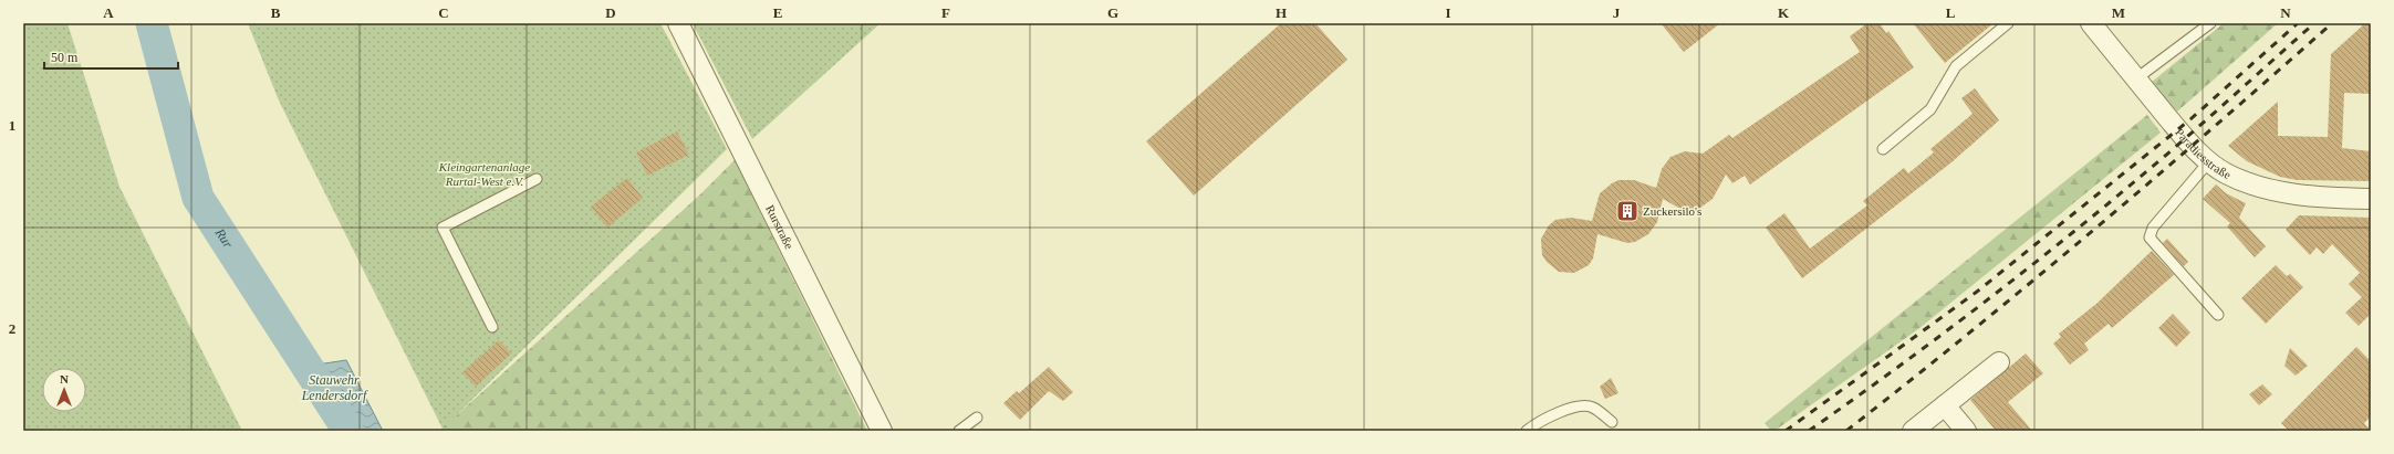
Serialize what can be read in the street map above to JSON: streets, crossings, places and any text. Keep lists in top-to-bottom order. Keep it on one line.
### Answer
{"streets":{"street":["Paradiesstraße","Rurstraße"]},"water":["Rur","Stauwehr Lendersdorf"],"parks":["Kleingartenanlage Rurtal-West e.V."],"places":{"building":["Zuckersilo's"]},"scale_bar":"50 m","north":"top","grid":{"columns":["A","B","C","D","E","F","G","H","I","J","K","L","M","N"],"rows":["1","2"]}}
